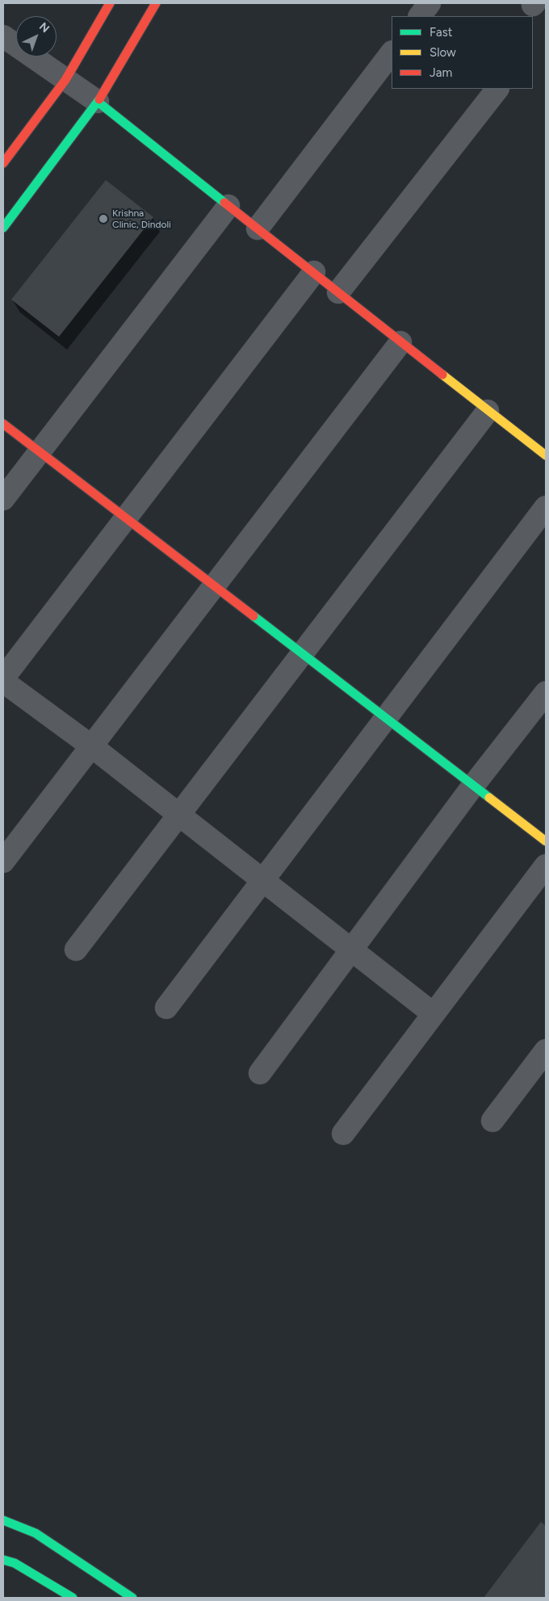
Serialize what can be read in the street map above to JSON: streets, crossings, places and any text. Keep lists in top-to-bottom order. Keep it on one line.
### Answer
{"places":["Krishna Clinic, Dindoli"],"legend":["Fast","Slow","Jam"],"north":"top right"}
